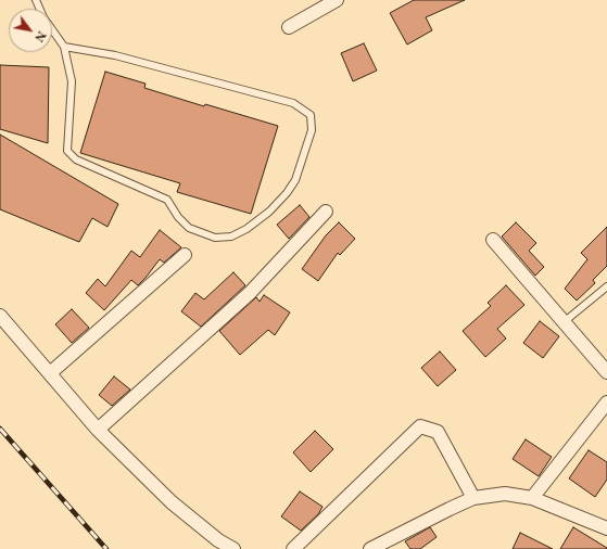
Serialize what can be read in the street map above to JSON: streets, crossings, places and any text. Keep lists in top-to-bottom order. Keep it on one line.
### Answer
{"north":"bottom right"}
